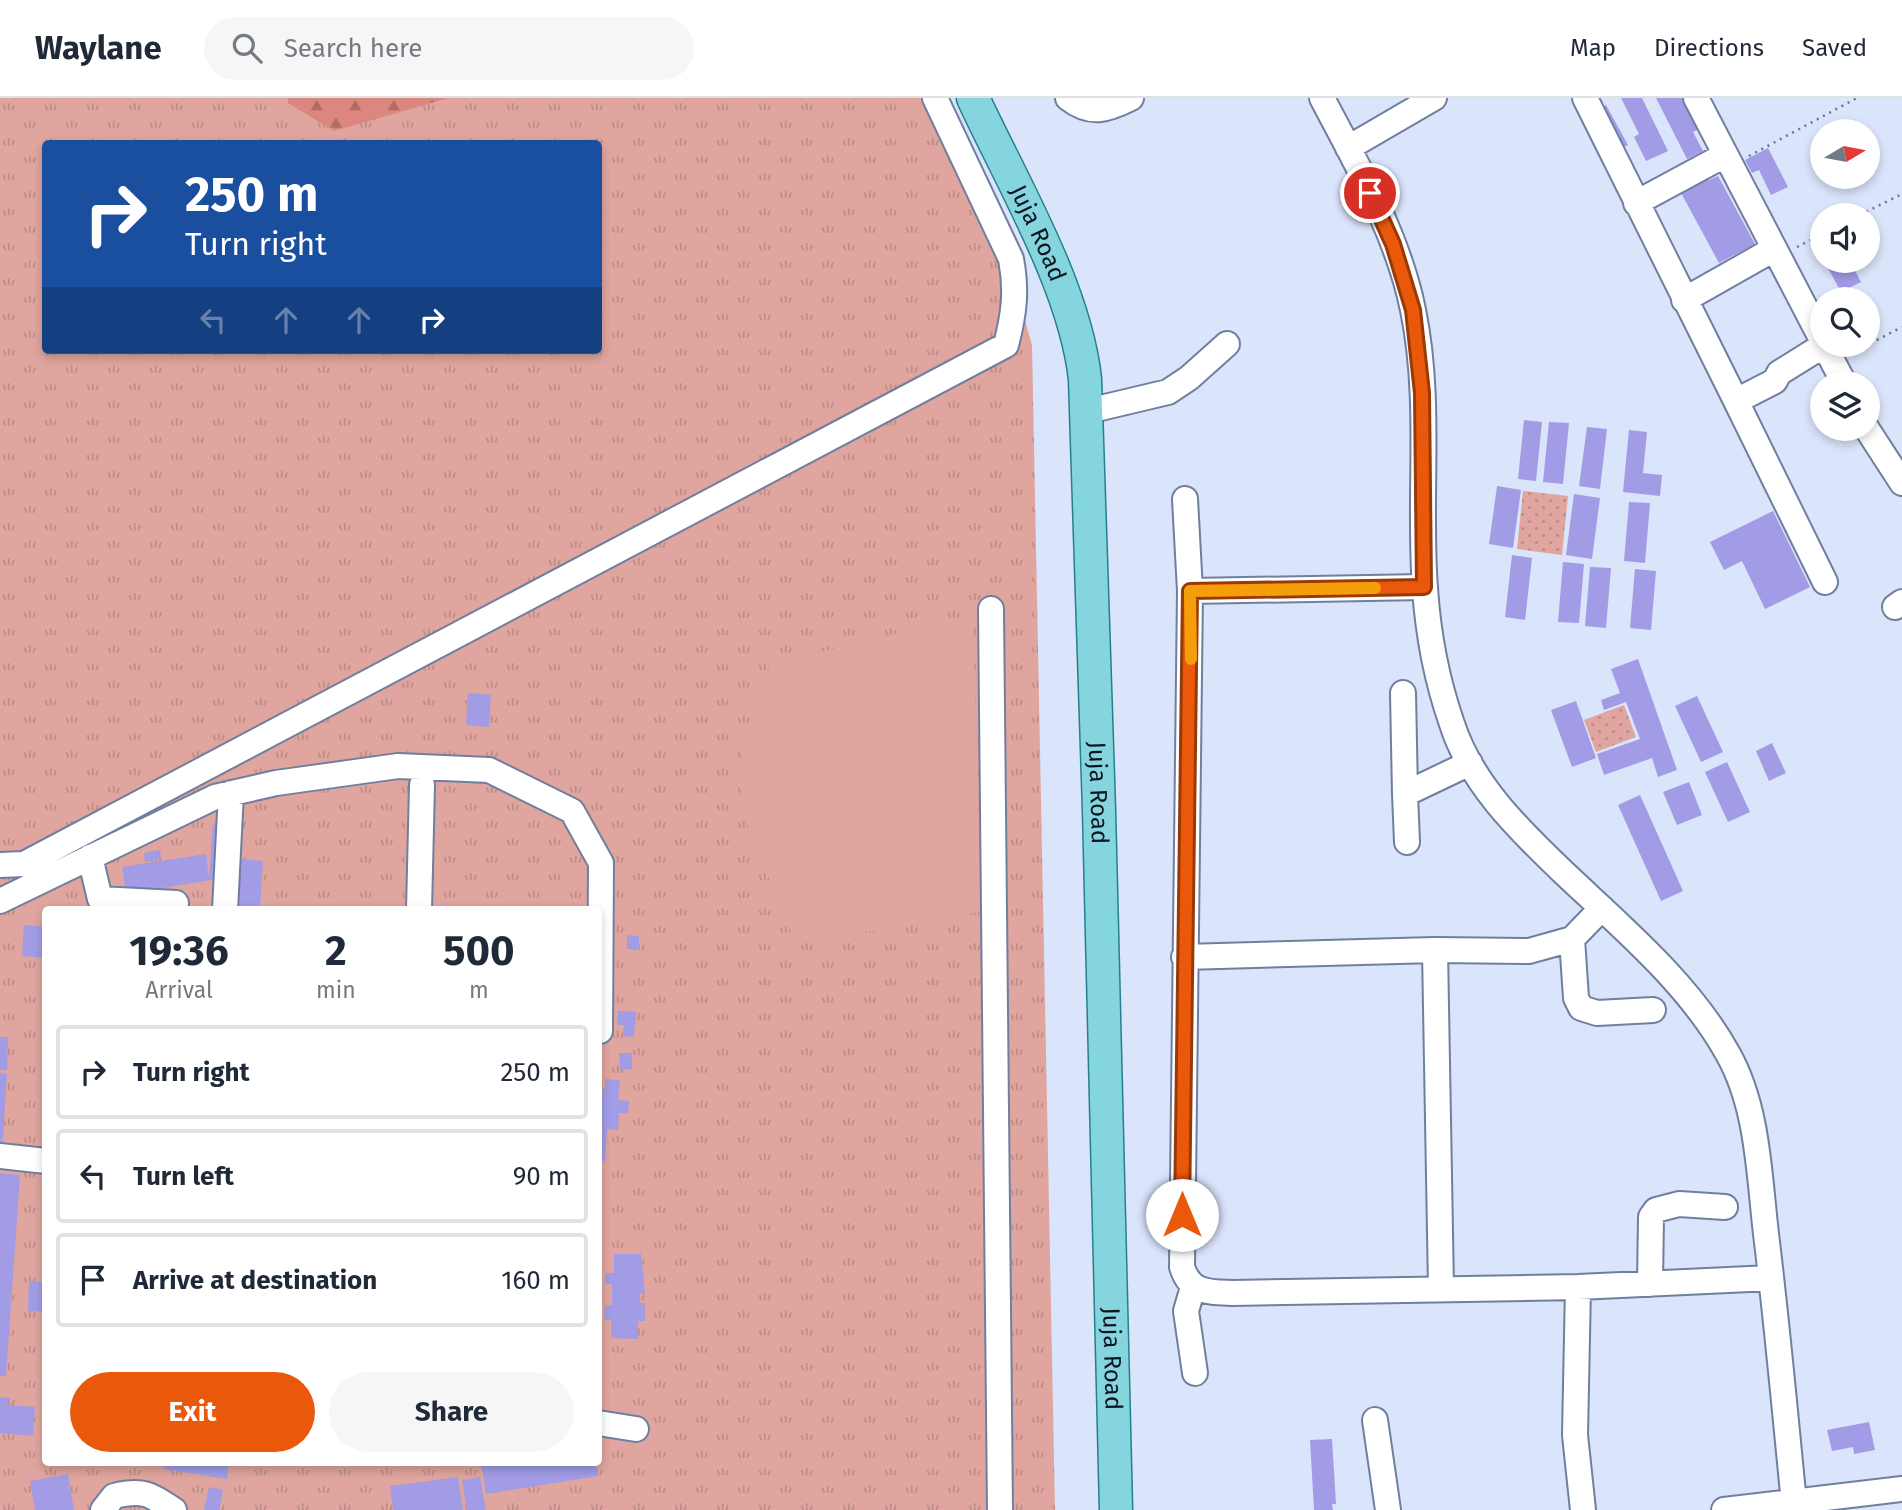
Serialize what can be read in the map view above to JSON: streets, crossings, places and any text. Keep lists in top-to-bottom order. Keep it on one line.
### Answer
{"streets":{"main road":["Juja Road"]},"north":"right","page":{"header":"Waylane","search":"Search here","nav":["Map","Directions","Saved"],"turn":["250 m","Turn right"],"eta":["19:36","Arrival","2","min","500","m"],"list":[{"name":"Turn right","value":"250 m"},{"name":"Turn left","value":"90 m"},{"name":"Arrive at destination","value":"160 m"}],"buttons":["Exit","Share"]}}
